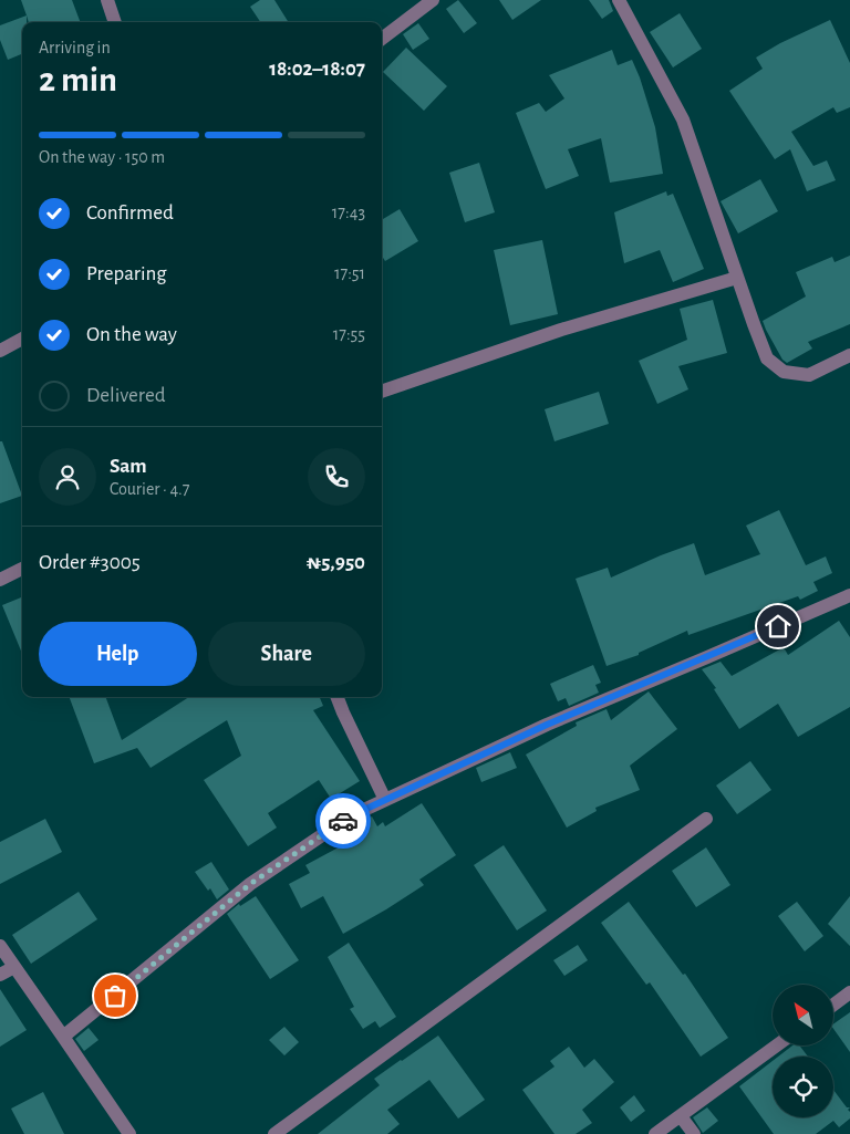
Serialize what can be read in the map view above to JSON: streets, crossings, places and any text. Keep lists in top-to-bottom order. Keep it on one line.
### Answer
{"north":"top left","page":{"heading":["2 min","Arriving in","18:02–18:07"],"panel":["Sam","Courier · 4.7","Order #3005","₦5,950"],"bar":"On the way · 150 m","list":[["Confirmed","17:43"],["Preparing","17:51"],["On the way","17:55"],"Delivered"],"buttons":["Help","Share"]}}
